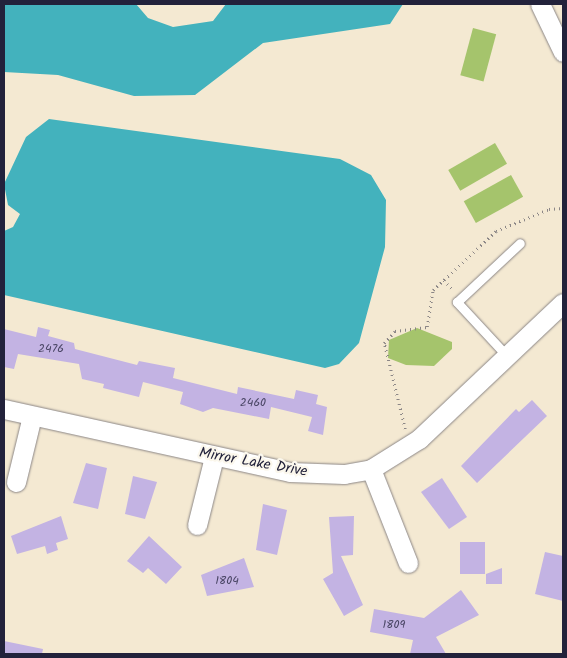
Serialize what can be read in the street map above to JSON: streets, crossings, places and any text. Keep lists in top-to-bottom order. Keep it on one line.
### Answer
{"streets":{"street":["Mirror Lake Drive"]},"house_numbers":["2476","2460","1804","1809"]}
